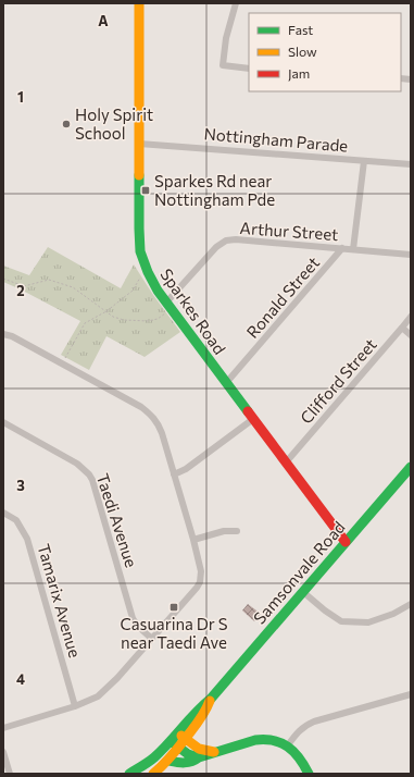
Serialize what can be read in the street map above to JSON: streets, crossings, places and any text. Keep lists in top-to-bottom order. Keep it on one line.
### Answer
{"streets":{"street":["Nottingham Parade","Arthur Street","Ronald Street","Sparkes Road","Clifford Street","Taedi Avenue","Samsonvale Road","Tamarix Avenue"]},"crossings":[["Nottingham Parade","Sparkes Road"],["Arthur Street","Ronald Street"],["Arthur Street","Sparkes Road"],["Ronald Street","Sparkes Road"],["Sparkes Road","Clifford Street"],["Sparkes Road","Samsonvale Road"]],"places":{"other":["Holy Spirit School"],"transit":["Sparkes Rd near Nottingham Pde","Casuarina Dr S near Taedi Ave"]},"legend":["Fast","Slow","Jam"],"grid":{"columns":["A"],"rows":["1","2","3","4"]}}
